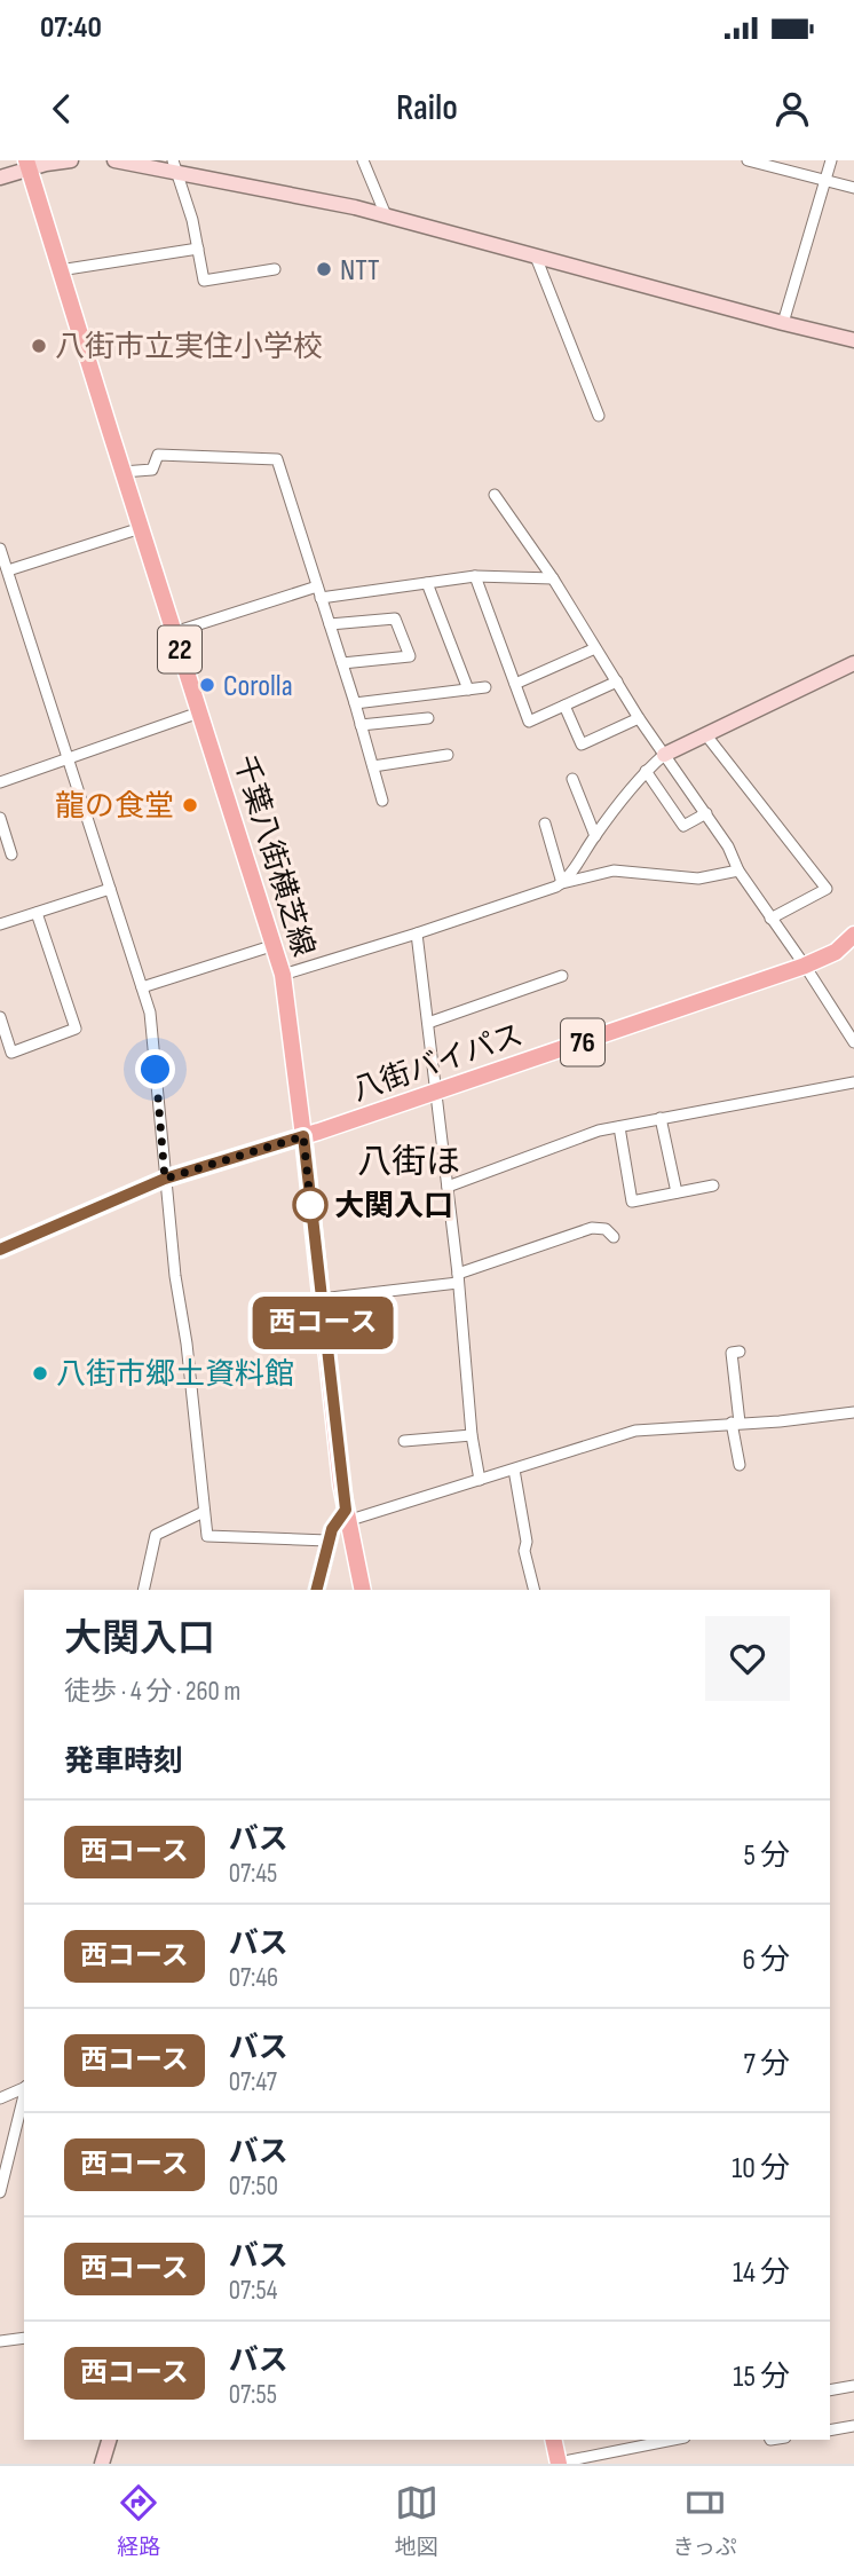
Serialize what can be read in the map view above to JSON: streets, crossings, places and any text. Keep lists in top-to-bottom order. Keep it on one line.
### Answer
{"streets":{"main road":["22","千葉八街横芝線","76","八街バイパス"]},"crossings":[["千葉八街横芝線","76"],["千葉八街横芝線","八街バイパス"],["76","八街バイパス"]],"districts":["八街ほ"],"places":["NTT","八街市立実住小学校","Corolla","龍の食堂","大関入口","八街市郷土資料館"],"lines":["bus line 西コース"],"page":{"status":"07:40","header":"Railo","on_map":"西コース","heading":[["大関入口","徒歩 · 4 分 · 260 m"],"発車時刻"],"list":[{"mark":"西コース","name":"バス","note":"07:45","value":"5 分"},{"mark":"西コース","name":"バス","note":"07:46","value":"6 分"},{"mark":"西コース","name":"バス","note":"07:47","value":"7 分"},{"mark":"西コース","name":"バス","note":"07:50","value":"10 分"},{"mark":"西コース","name":"バス","note":"07:54","value":"14 分"},{"mark":"西コース","name":"バス","note":"07:55","value":"15 分"}],"tabs":["経路","地図","きっぷ"]}}
